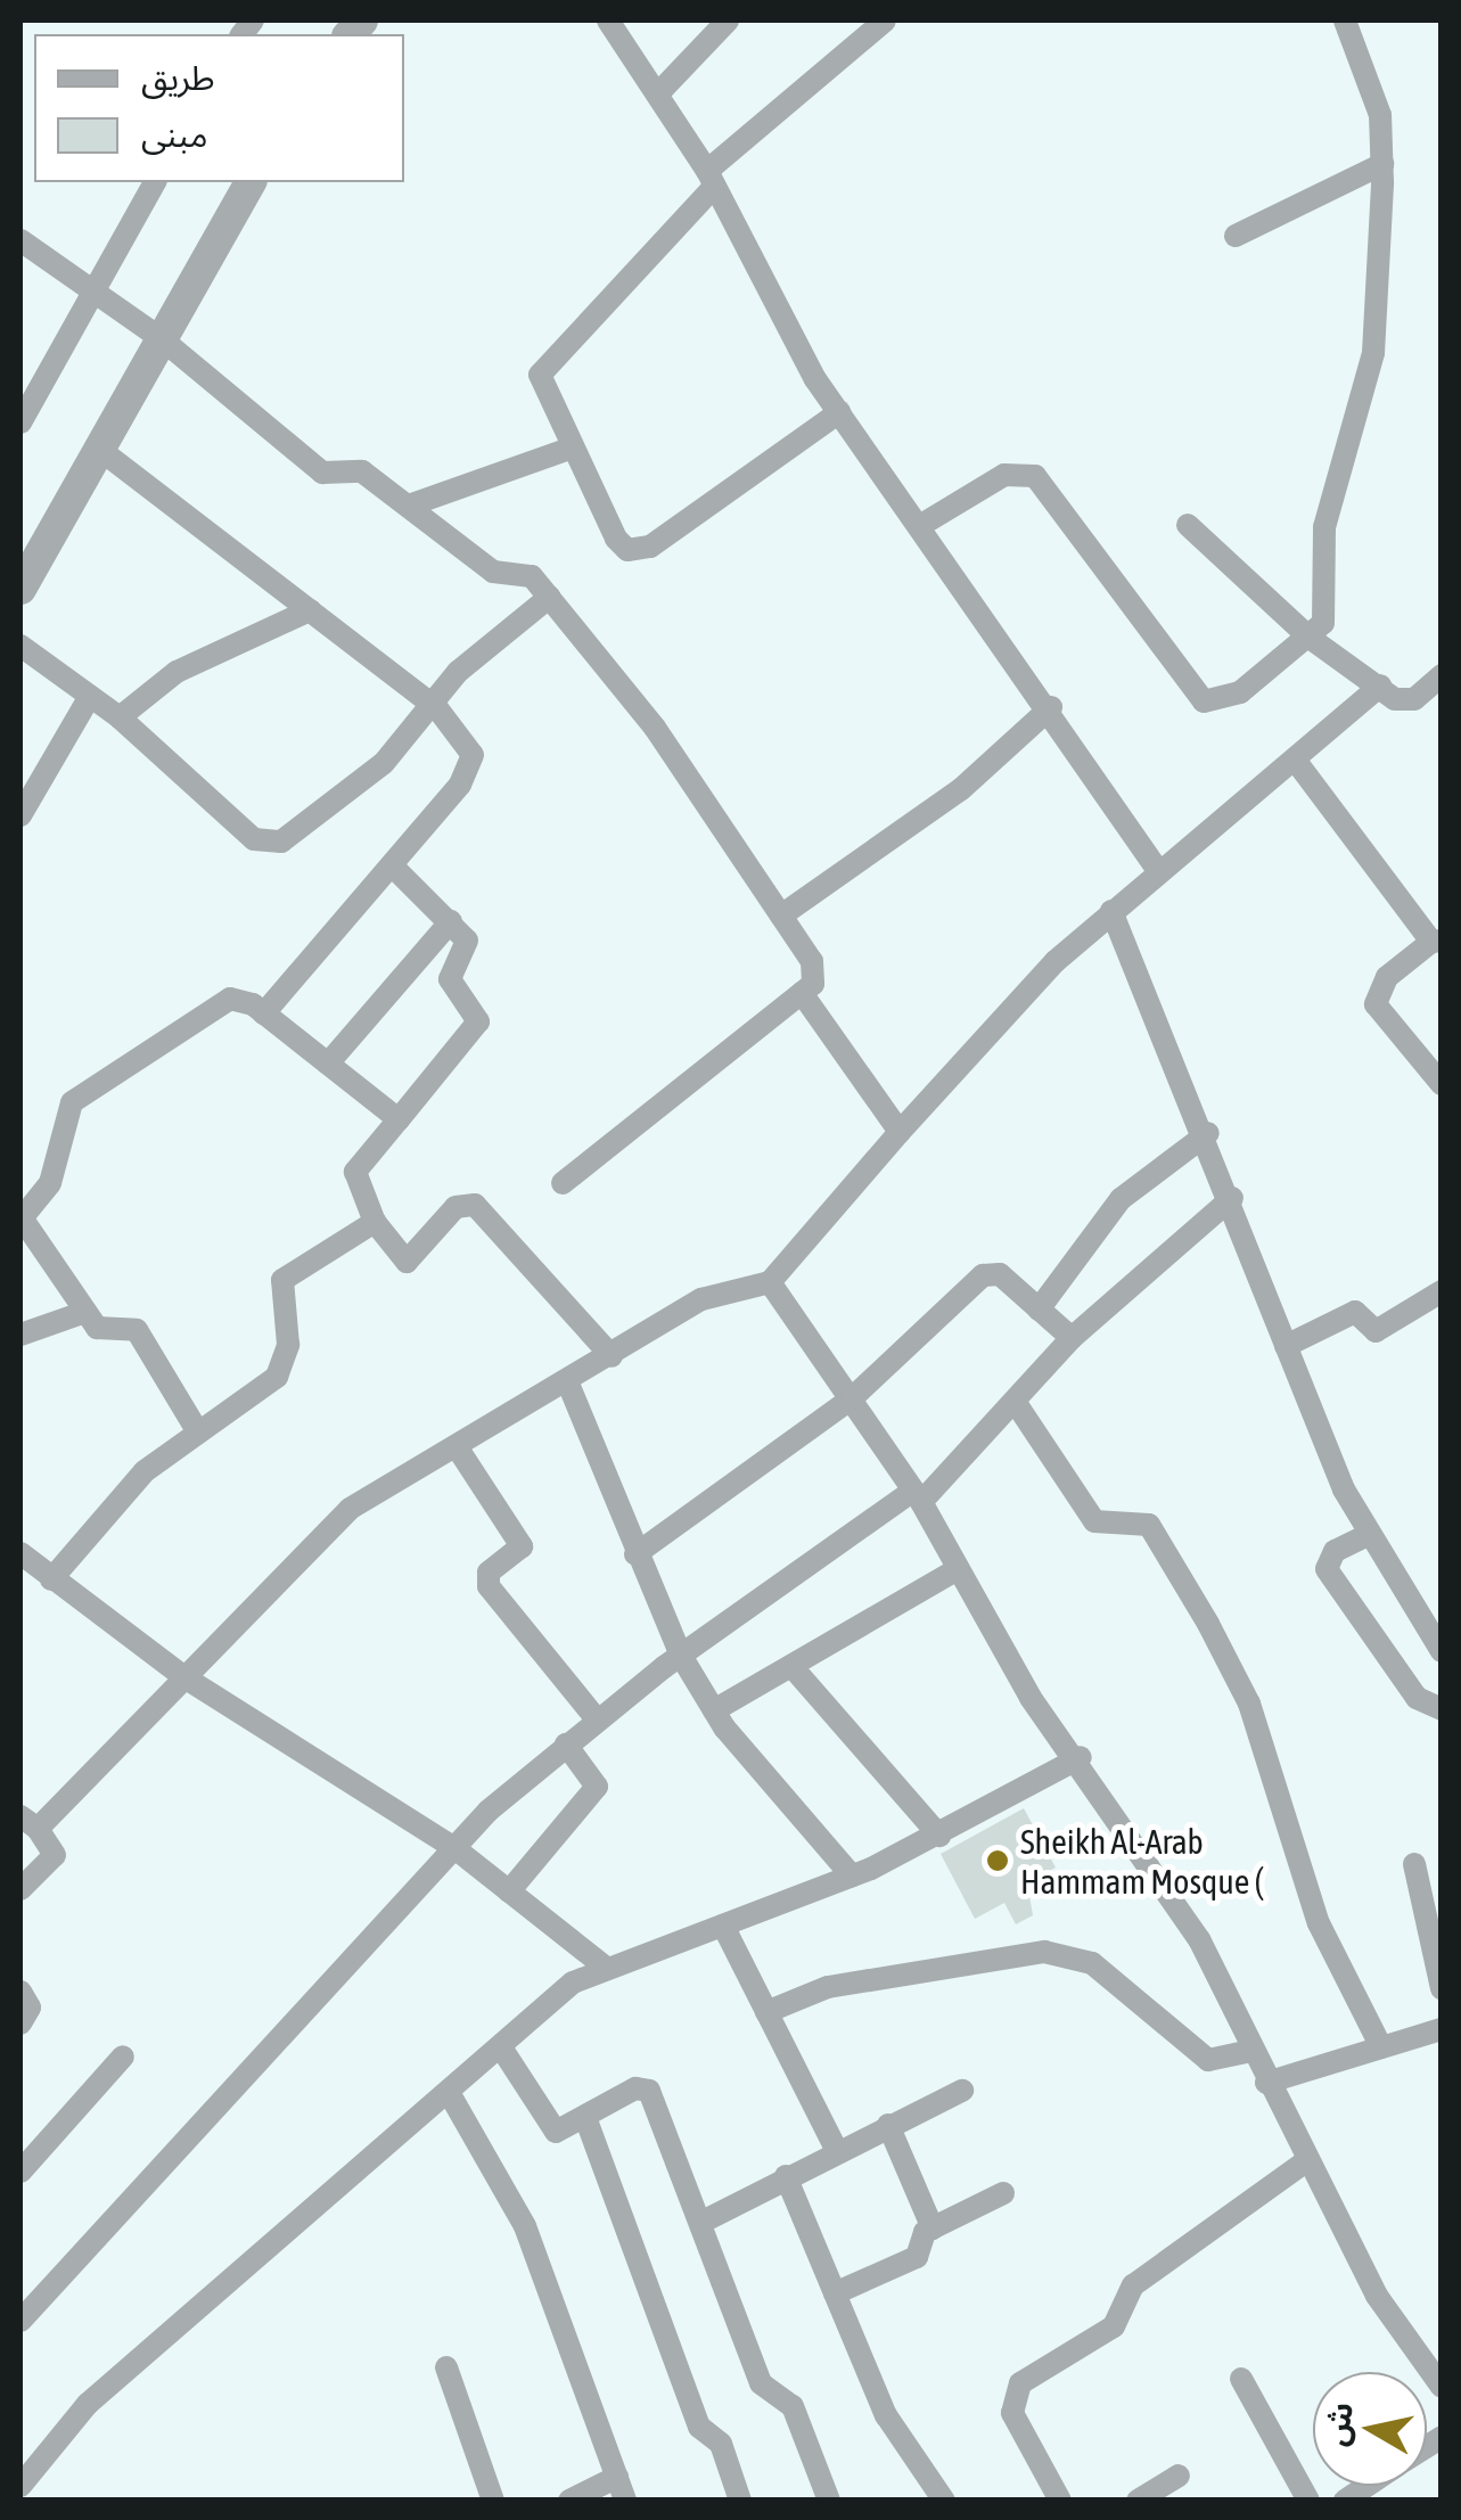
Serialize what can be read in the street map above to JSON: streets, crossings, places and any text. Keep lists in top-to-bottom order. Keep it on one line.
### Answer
{"places":["Sheikh Al-Arab Hammam Mosque ("],"legend":["طريق","مبنى"],"north":"left"}
